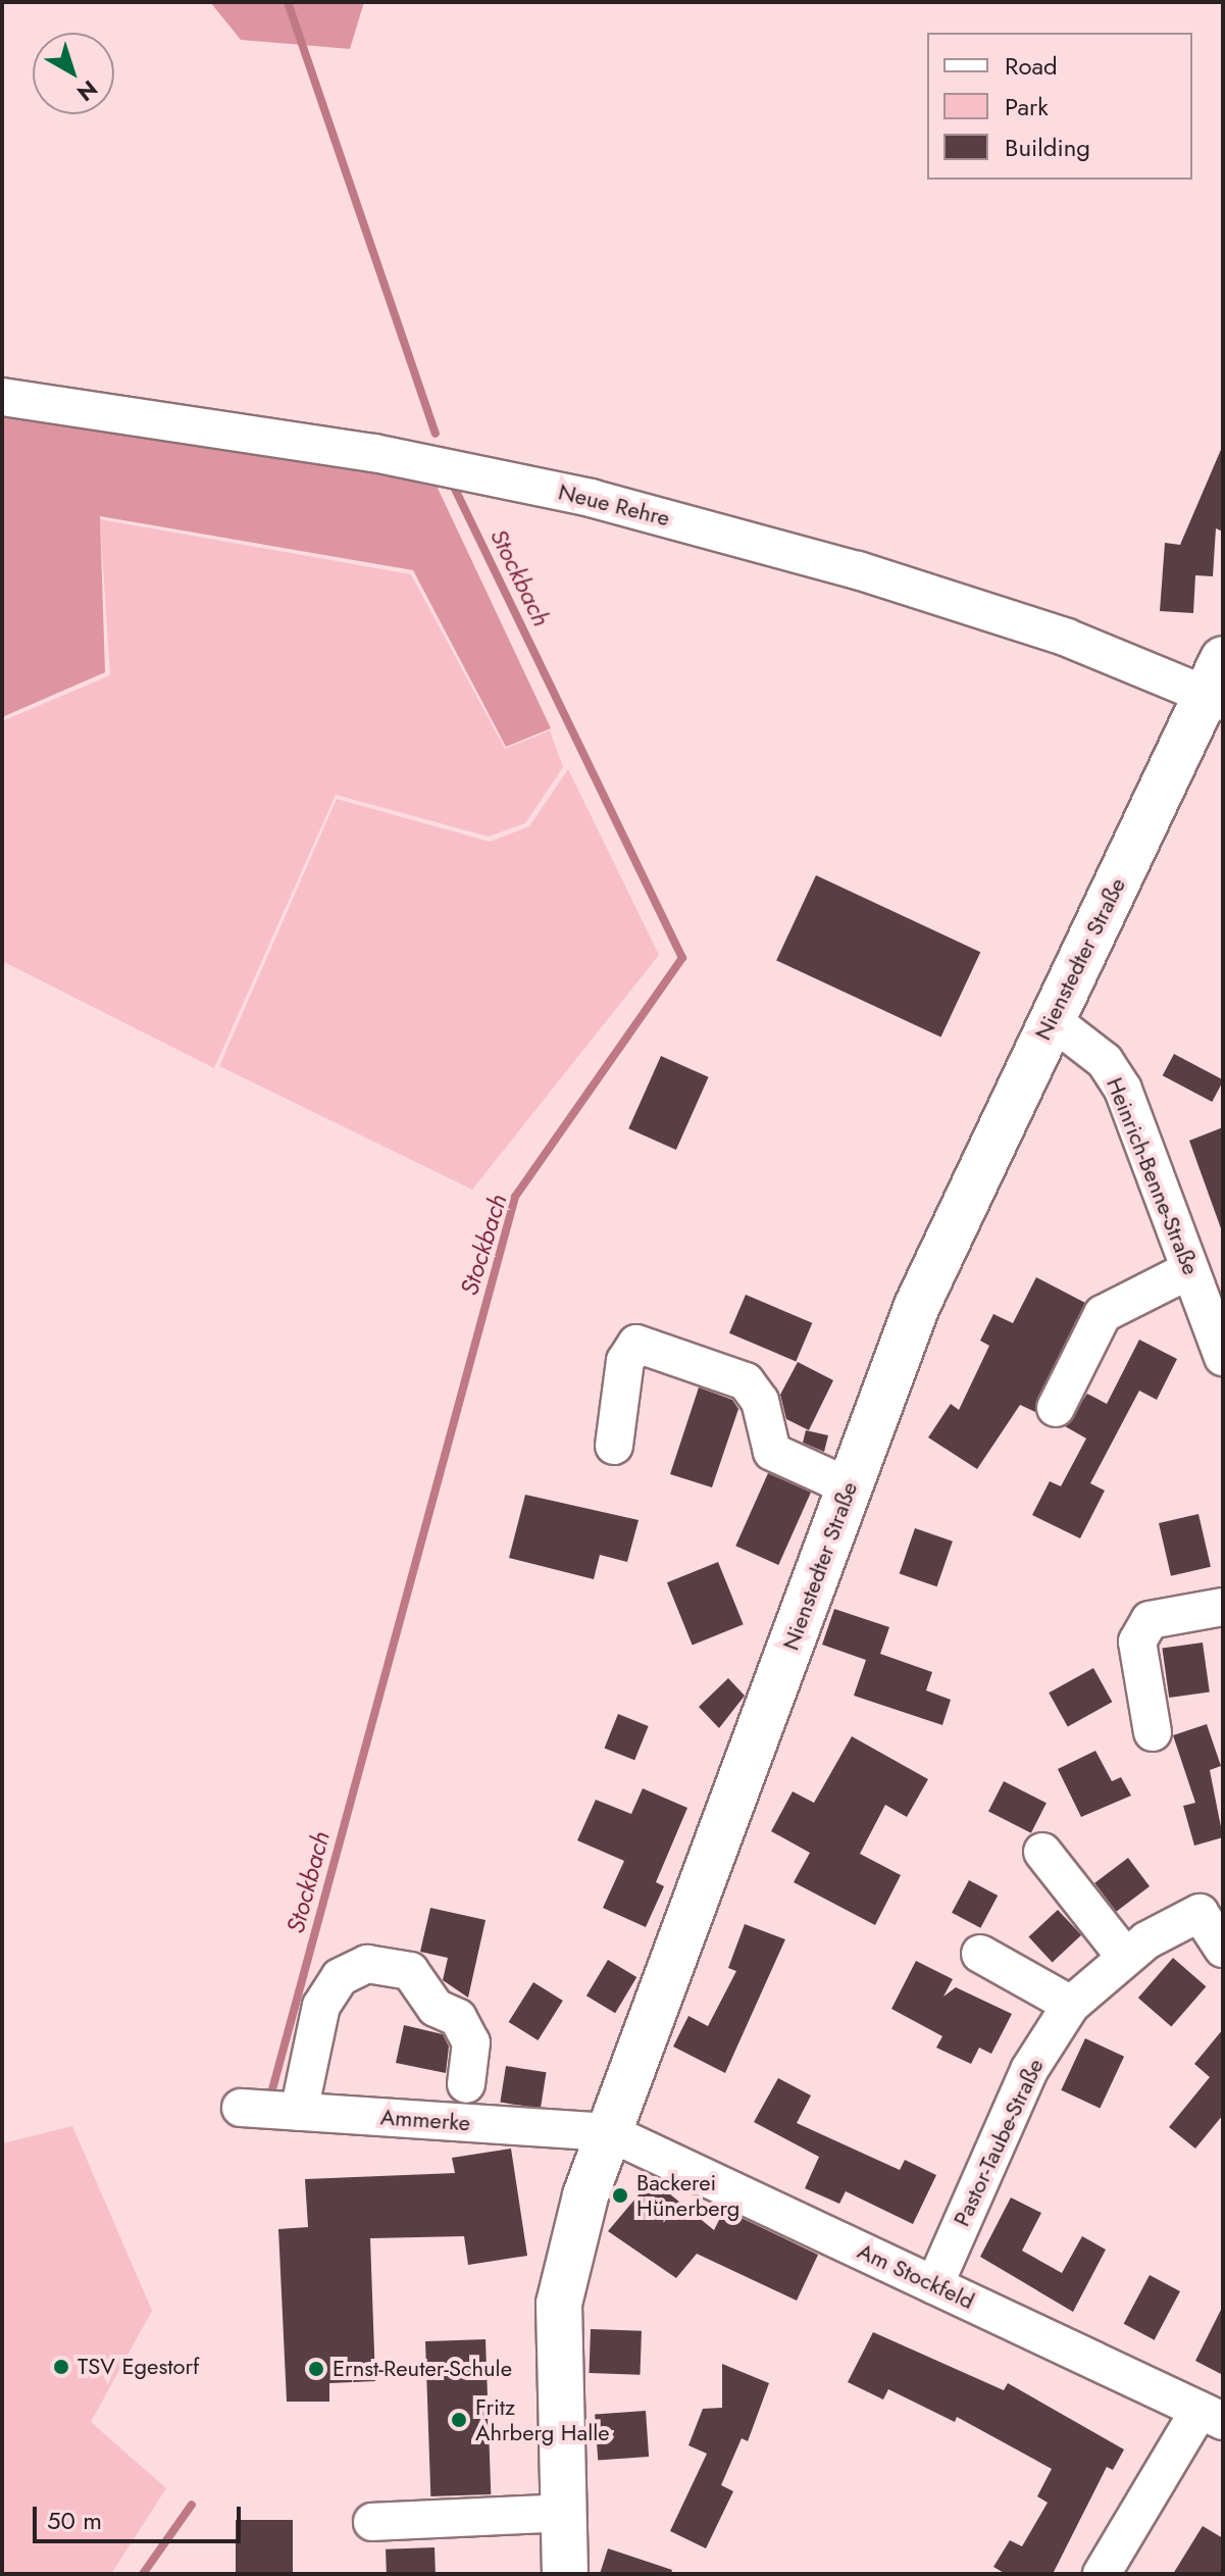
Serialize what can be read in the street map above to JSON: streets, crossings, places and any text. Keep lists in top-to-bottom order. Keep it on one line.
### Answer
{"streets":{"main road":["Nienstedter Straße"],"street":["Neue Rehre","Heinrich-Benne-Straße","Ammerke","Pastor-Taube-Straße","Am Stockfeld"]},"crossings":[["Neue Rehre","Nienstedter Straße"],["Nienstedter Straße","Heinrich-Benne-Straße"],["Nienstedter Straße","Ammerke"],["Nienstedter Straße","Am Stockfeld"],["Ammerke","Am Stockfeld"],["Pastor-Taube-Straße","Am Stockfeld"]],"water":["Stockbach"],"places":["Backerei Hünerberg","TSV Egestorf","Ernst-Reuter-Schule","Fritz Ahrberg Halle"],"legend":["Road","Park","Building"],"scale_bar":"50 m","north":"bottom right"}
